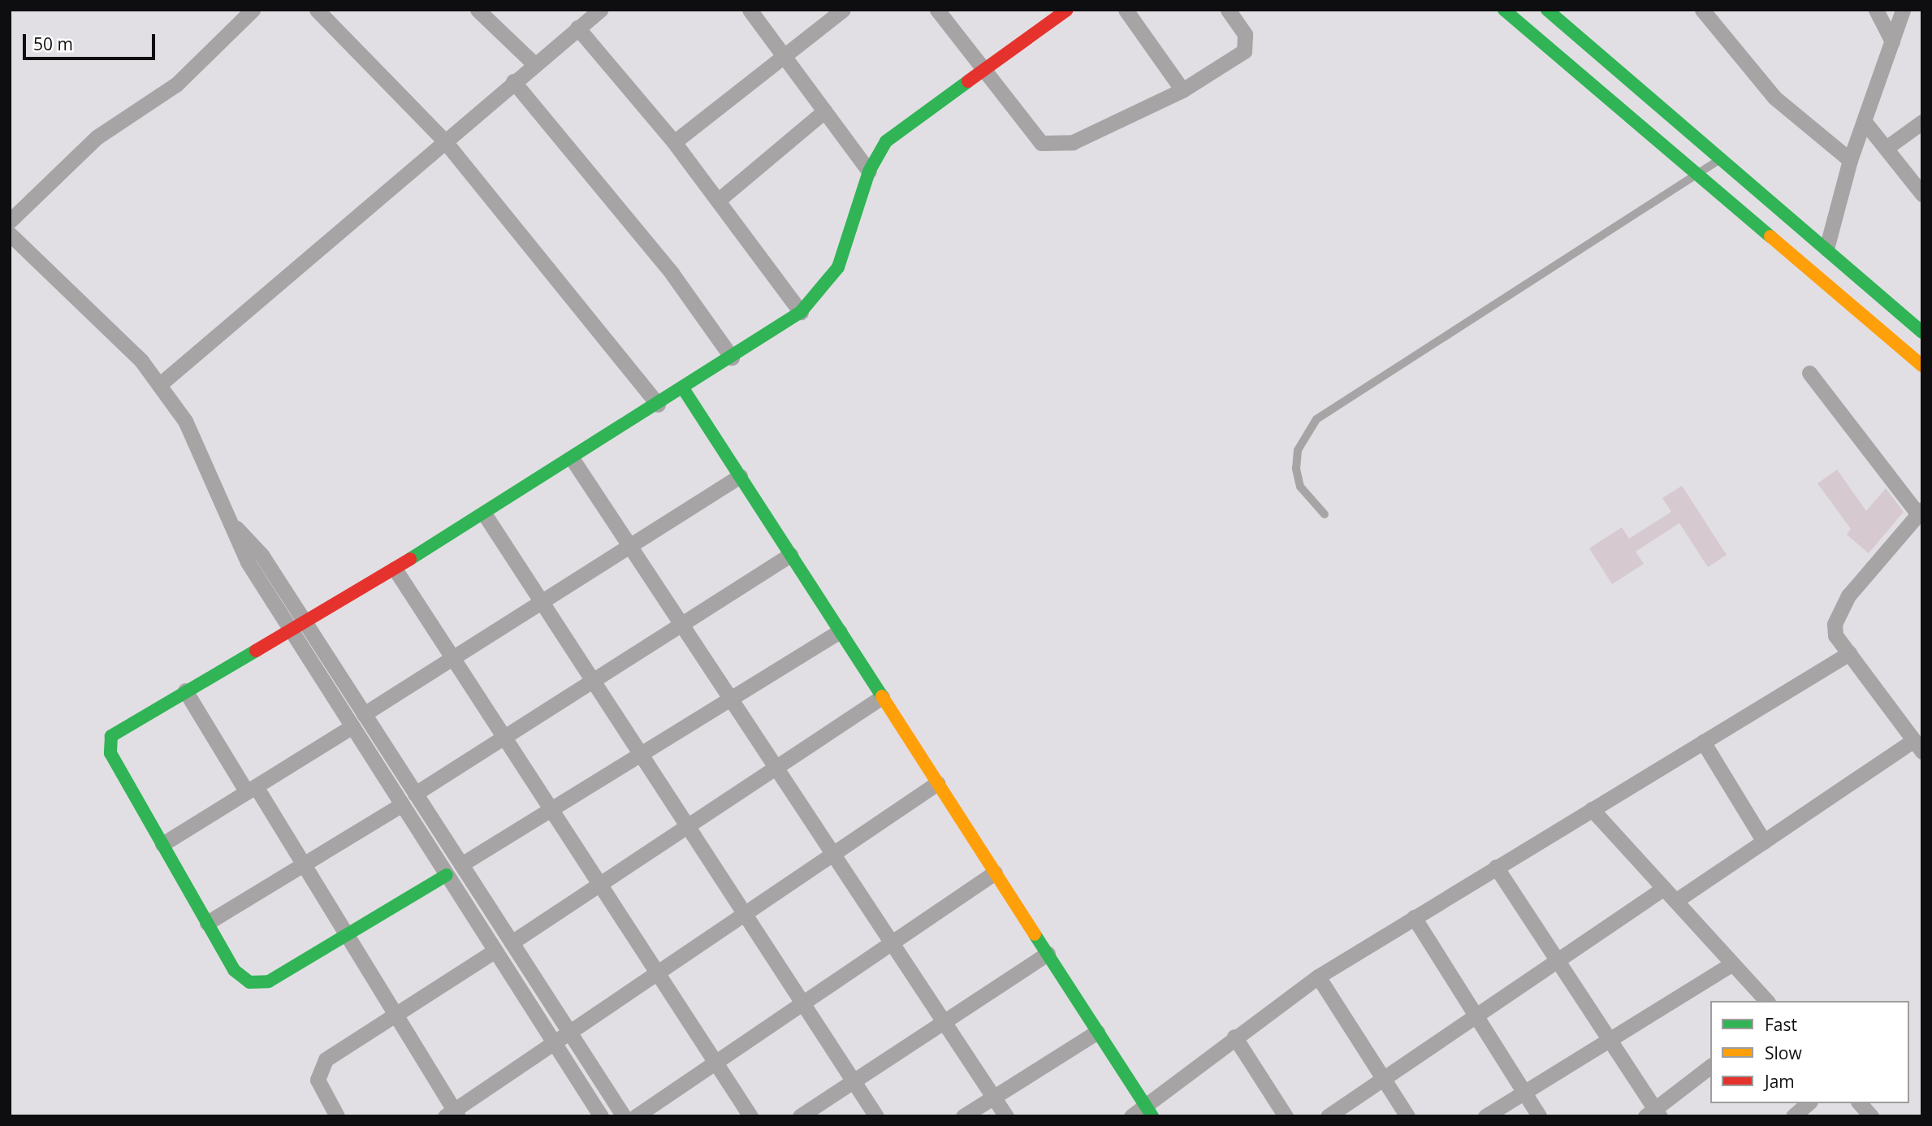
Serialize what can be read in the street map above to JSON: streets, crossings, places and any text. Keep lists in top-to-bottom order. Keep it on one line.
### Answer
{"legend":["Fast","Slow","Jam"],"scale_bar":"50 m"}
